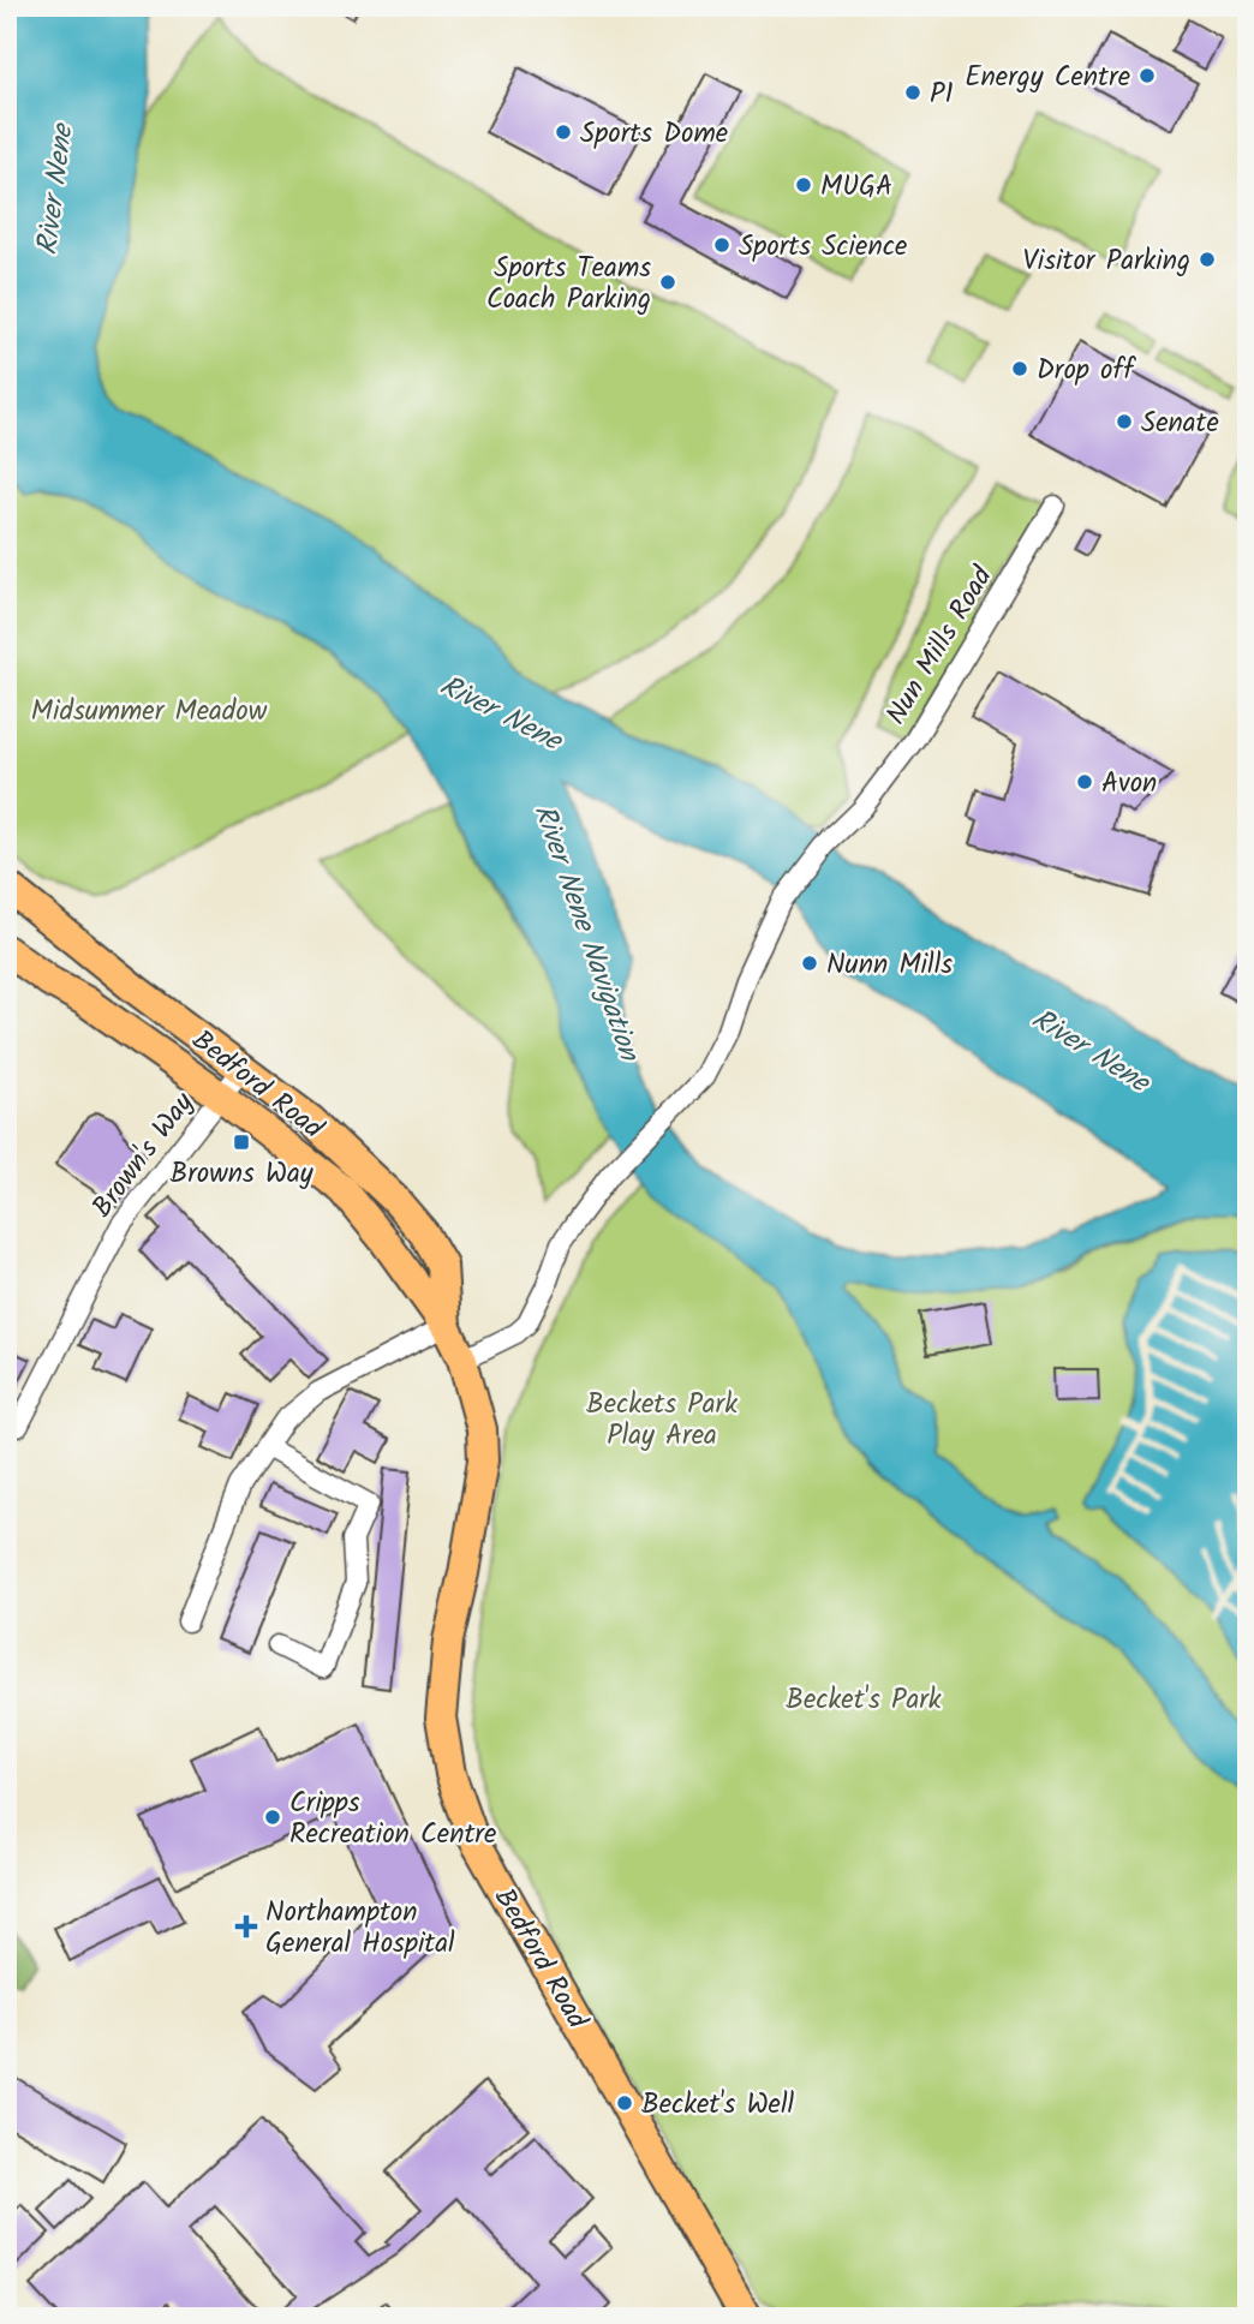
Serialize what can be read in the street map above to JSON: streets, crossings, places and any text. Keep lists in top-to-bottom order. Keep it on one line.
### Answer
{"streets":{"main road":["Bedford Road"],"street":["Nun Mills Road","Brown's Way"]},"crossings":[["Nun Mills Road","Bedford Road"],["Bedford Road","Brown's Way"]],"water":["River Nene","River Nene Navigation"],"parks":["Midsummer Meadow","Beckets Park Play Area","Becket's Park"],"places":{"other":["Energy Centre","P1","Sports Dome","MUGA","Sports Science","Visitor Parking","Sports Teams Coach Parking","Drop off","Senate","Avon","Nunn Mills","Cripps Recreation Centre","Becket's Well"],"transit":["Browns Way"],"health":["Northampton General Hospital"]}}
